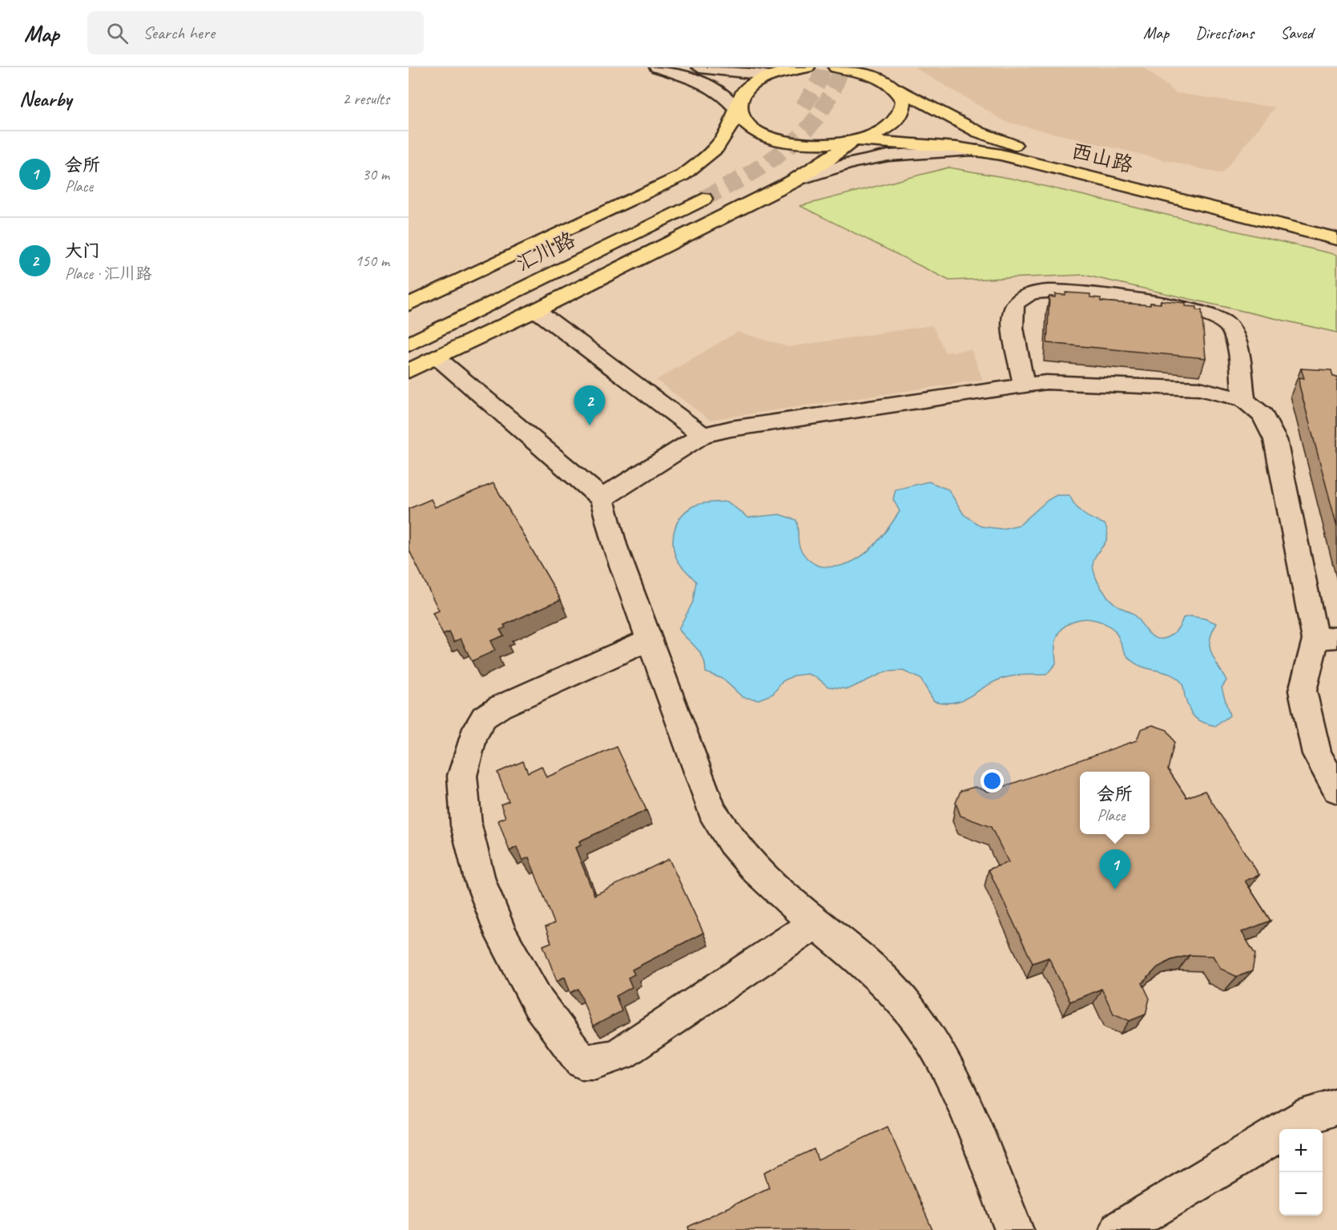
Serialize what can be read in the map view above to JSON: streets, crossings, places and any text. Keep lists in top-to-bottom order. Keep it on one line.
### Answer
{"streets":{"main road":["西山路","汇川路"]},"page":{"header":"Map","search":"Search here","nav":["Map","Directions","Saved"],"heading":["Nearby","2 results"],"list":[{"mark":"1","name":"会所","note":"Place","value":"30 m"},{"mark":"2","name":"大门","note":"Place · 汇川路","value":"150 m"}],"pins":["2","1"],"popup":["会所","Place"],"map_buttons":["+","−"]}}
